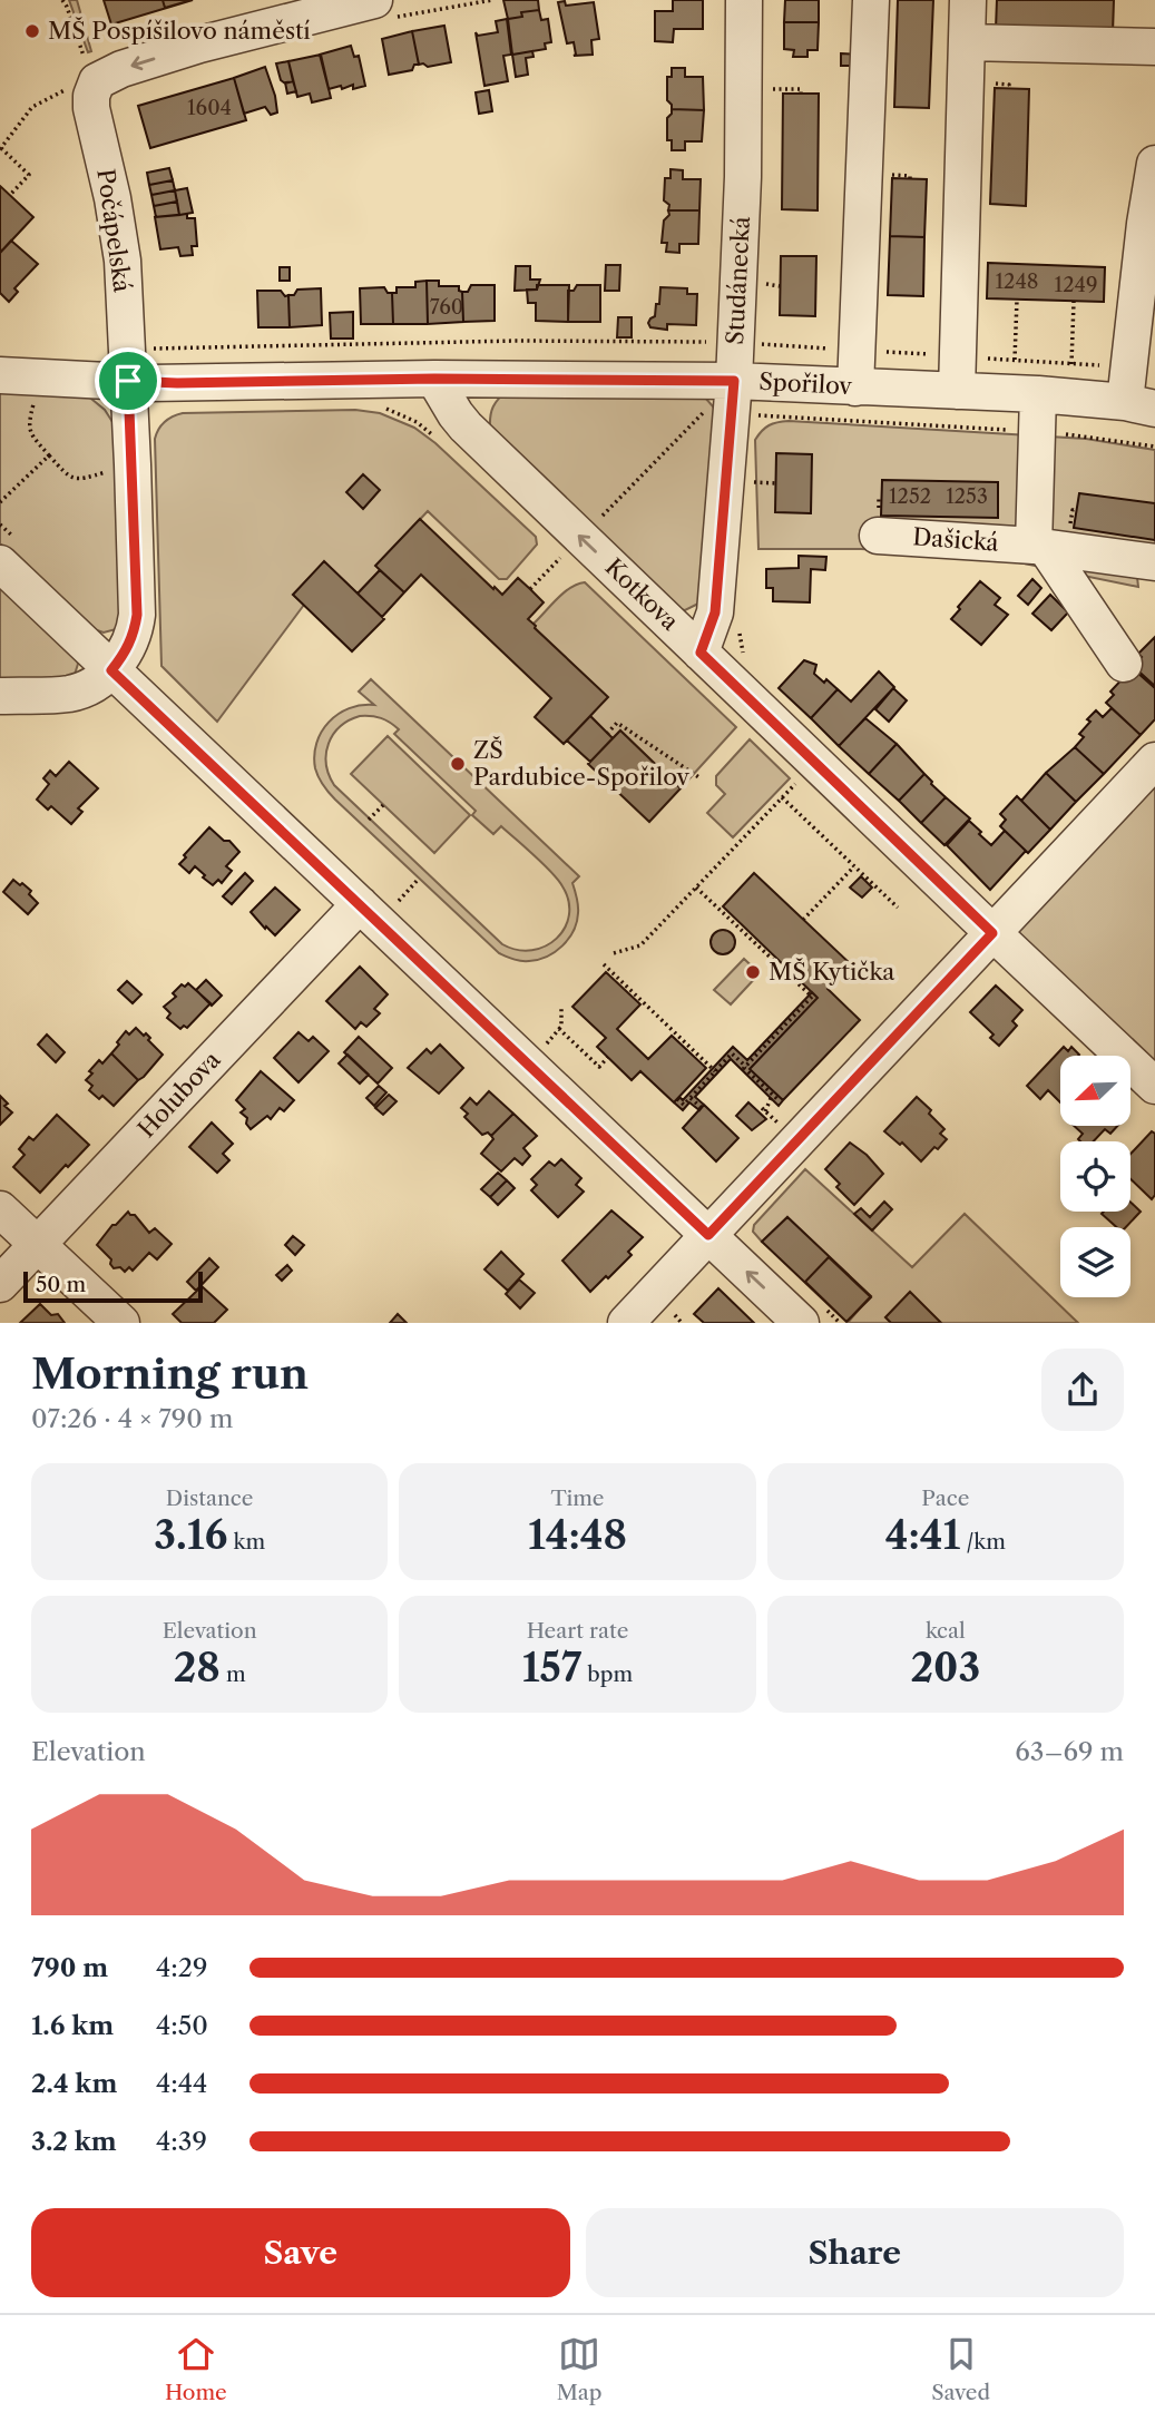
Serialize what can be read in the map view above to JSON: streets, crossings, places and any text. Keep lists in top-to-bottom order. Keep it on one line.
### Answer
{"streets":{"street":["Počápelská","Studánecká","Spořilov","Dašická","Kotkova","Holubova"]},"crossings":[["Počápelská","Spořilov"],["Studánecká","Spořilov"],["Studánecká","Kotkova"],["Spořilov","Dašická"],["Spořilov","Kotkova"]],"places":["MŠ Pospíšilovo náměstí","ZŠ Pardubice-Spořilov","MŠ Kytička"],"house_numbers":["1604","1248","1249","760","1252","1253"],"scale_bar":"50 m","north":"bottom left","page":{"scale":"50 m","heading":["Morning run","07:26 · 4 × 790 m"],"stats":[["Distance","3.16 km"],["Time","14:48"],["Pace","4:41 /km"],["Elevation","28 m"],["Heart rate","157 bpm"],["kcal","203"]],"chart":["Elevation","63–69 m"],"list":[{"name":"790 m","note":"4:29"},{"name":"1.6 km","note":"4:50"},{"name":"2.4 km","note":"4:44"},{"name":"3.2 km","note":"4:39"}],"buttons":["Save","Share"],"tabs":["Home","Map","Saved"]}}
